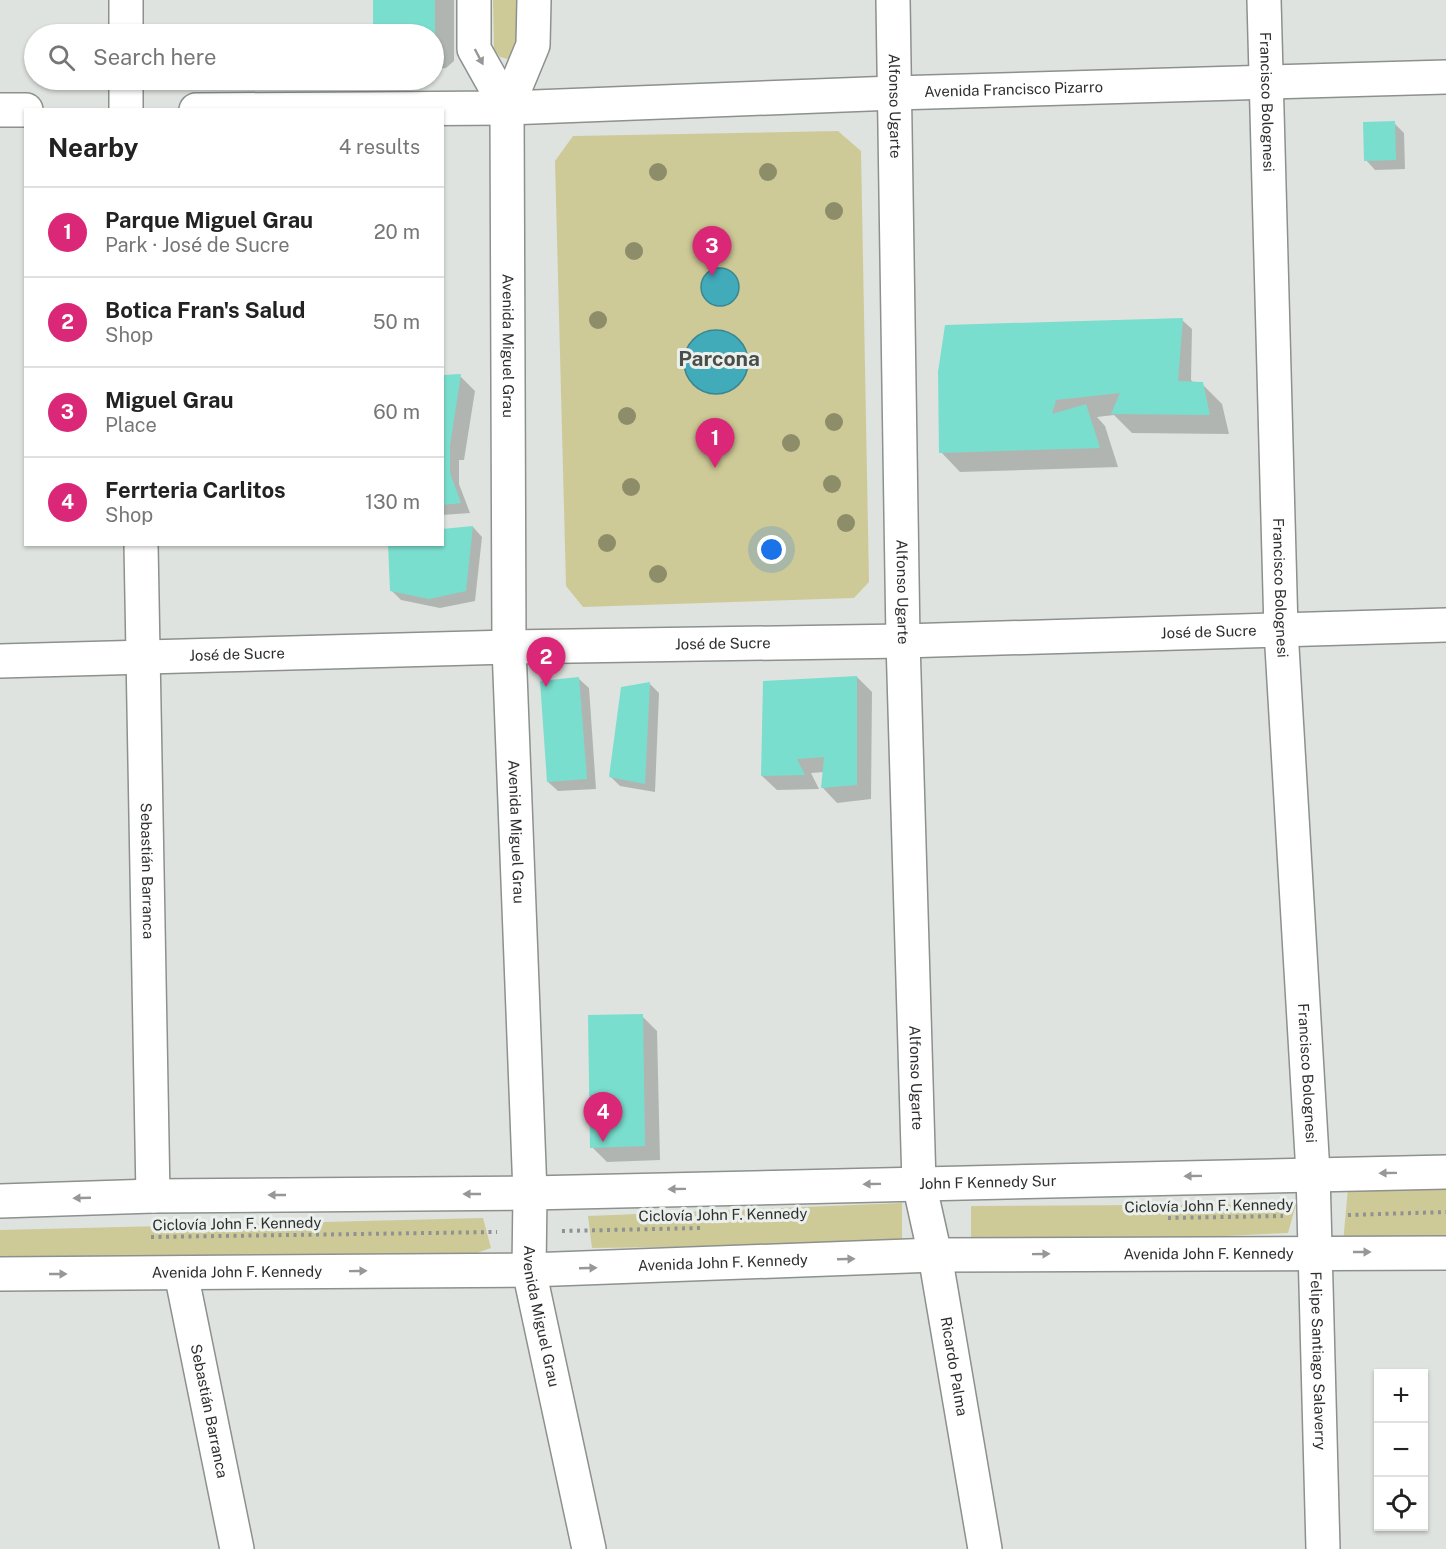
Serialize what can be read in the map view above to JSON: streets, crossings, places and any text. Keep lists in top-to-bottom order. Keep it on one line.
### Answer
{"streets":{"street":["Avenida Francisco Pizarro","Francisco Bolognesi","Alfonso Ugarte","Avenida Miguel Grau","José de Sucre","Sebastián Barranca","John F Kennedy Sur","Avenida John F. Kennedy","Felipe Santiago Salaverry","Ricardo Palma"],"path":["Ciclovía John F. Kennedy"]},"crossings":[["Avenida Francisco Pizarro","Francisco Bolognesi"],["Avenida Francisco Pizarro","Alfonso Ugarte"],["Avenida Francisco Pizarro","Avenida Miguel Grau"],["Francisco Bolognesi","José de Sucre"],["Francisco Bolognesi","John F Kennedy Sur"],["Francisco Bolognesi","Felipe Santiago Salaverry"],["Alfonso Ugarte","José de Sucre"],["Alfonso Ugarte","John F Kennedy Sur"],["Alfonso Ugarte","Ricardo Palma"],["Avenida Miguel Grau","José de Sucre"],["Avenida Miguel Grau","John F Kennedy Sur"],["Avenida Miguel Grau","Ciclovía John F. Kennedy"],["Avenida Miguel Grau","Avenida John F. Kennedy"],["José de Sucre","Sebastián Barranca"],["Sebastián Barranca","Avenida John F. Kennedy"],["John F Kennedy Sur","Felipe Santiago Salaverry"],["John F Kennedy Sur","Ricardo Palma"],["Ciclovía John F. Kennedy","Felipe Santiago Salaverry"],["Avenida John F. Kennedy","Felipe Santiago Salaverry"],["Avenida John F. Kennedy","Ricardo Palma"]],"one_way":["John F Kennedy Sur"],"districts":["Parcona"],"page":{"search":"Search here","heading":["Nearby","4 results"],"list":[{"mark":"1","name":"Parque Miguel Grau","note":"Park · José de Sucre","value":"20 m"},{"mark":"2","name":"Botica Fran's Salud","note":"Shop","value":"50 m"},{"mark":"3","name":"Miguel Grau","note":"Place","value":"60 m"},{"mark":"4","name":"Ferrteria Carlitos","note":"Shop","value":"130 m"}],"pins":["3","1","2","4"],"map_buttons":["+","−"]}}
